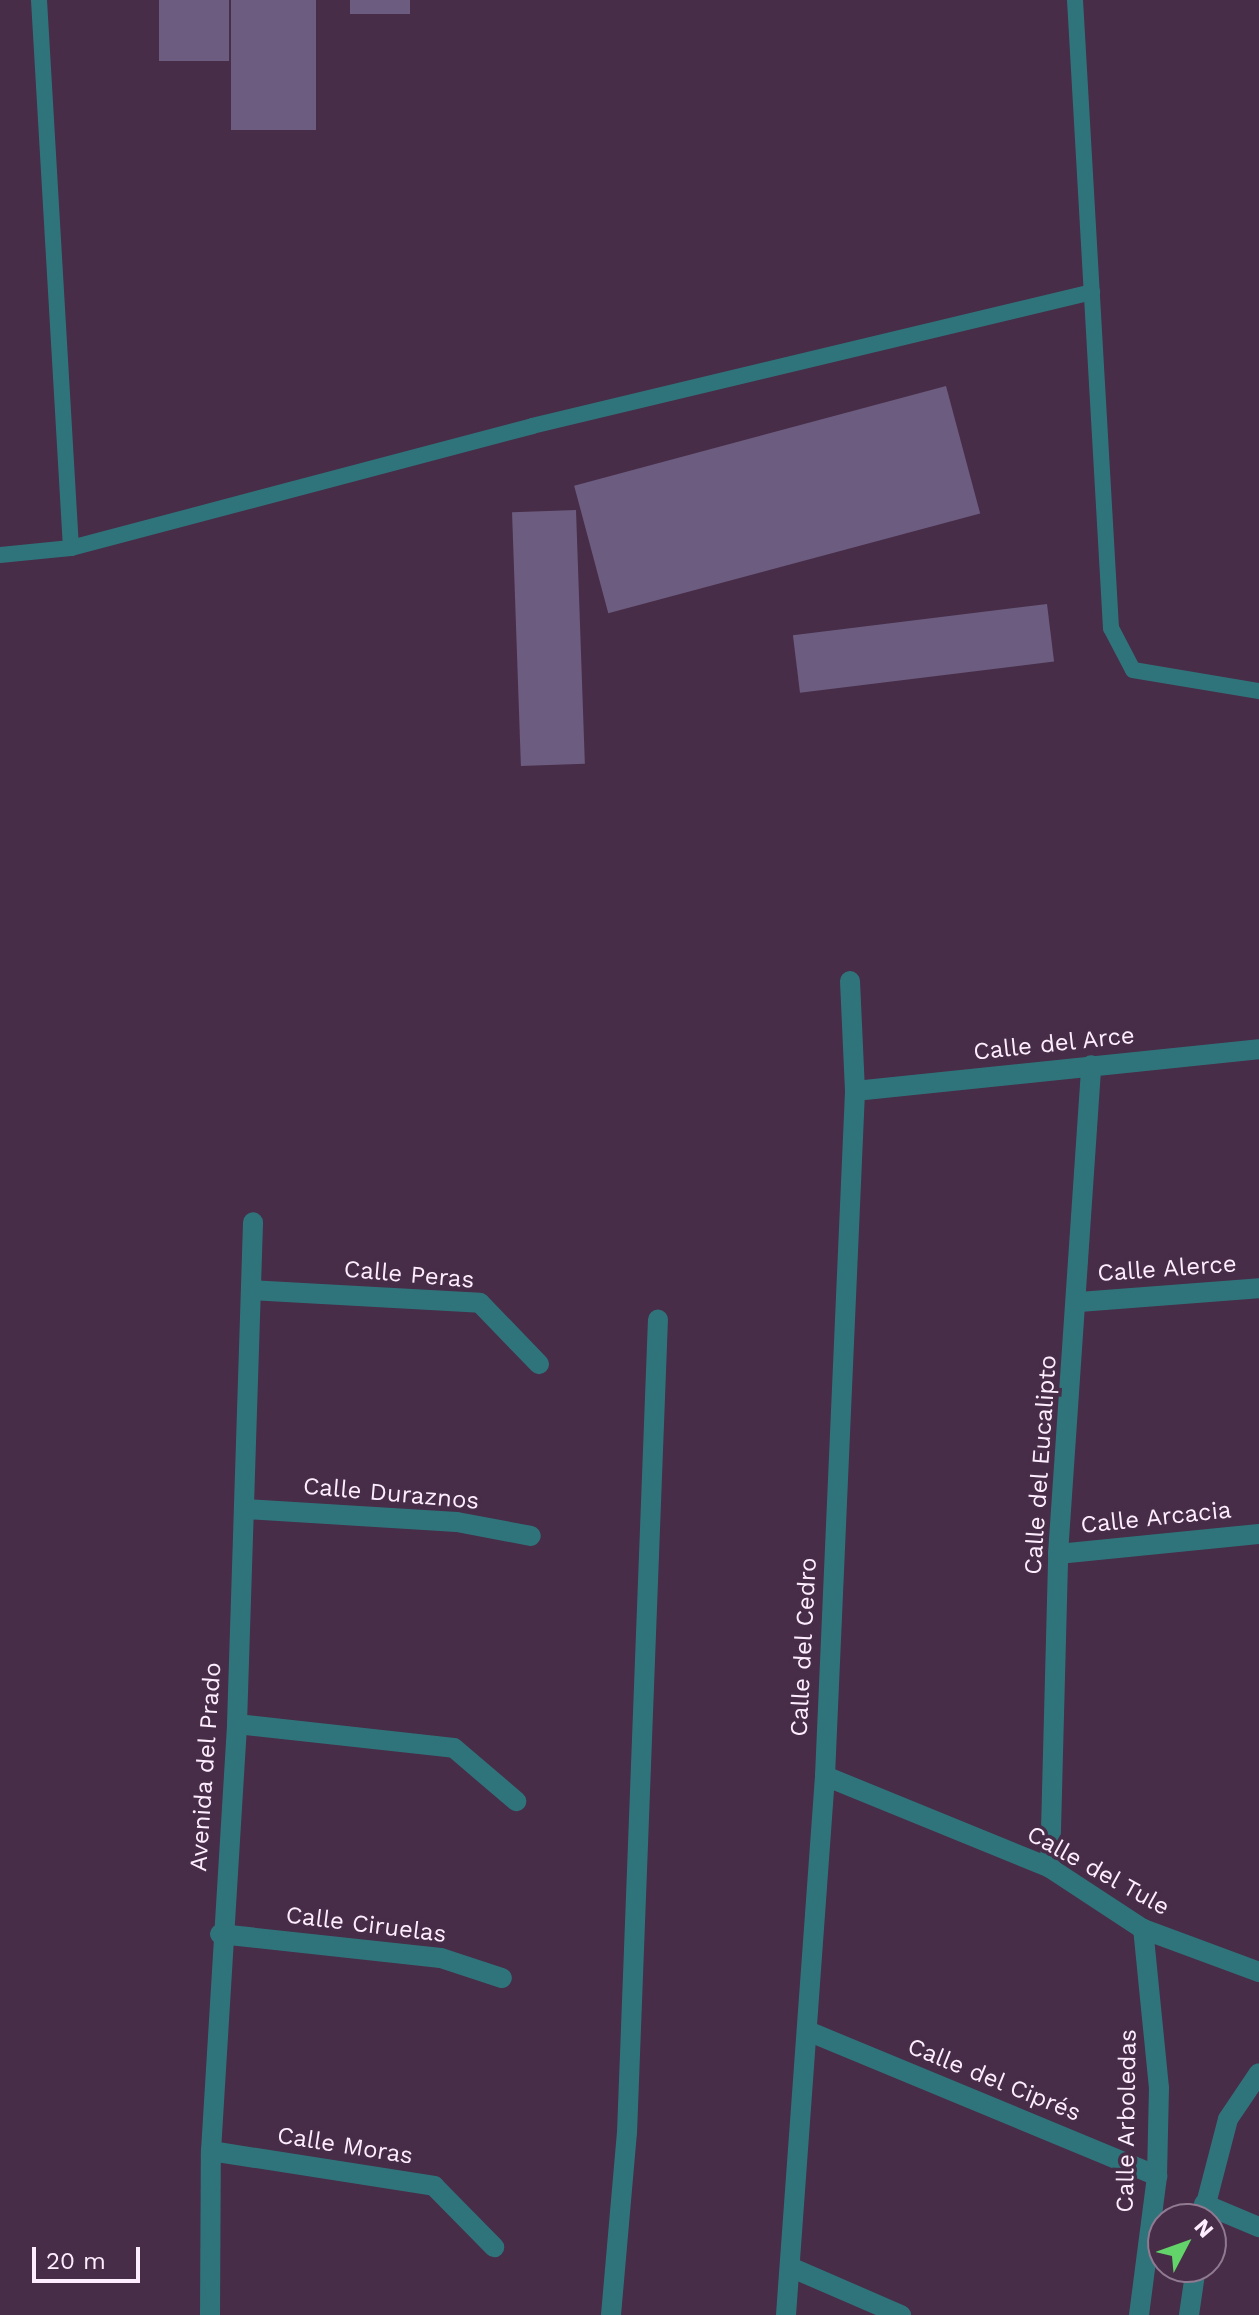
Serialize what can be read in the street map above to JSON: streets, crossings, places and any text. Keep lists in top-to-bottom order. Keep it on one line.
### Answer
{"streets":{"street":["Calle del Arce","Calle Alerce","Calle Peras","Calle del Eucalipto","Calle Duraznos","Calle Arcacia","Calle del Cedro","Avenida del Prado","Calle del Tule","Calle Ciruelas","Calle del Ciprés","Calle Arboledas","Calle Moras"]},"crossings":[["Calle del Arce","Calle del Eucalipto"],["Calle del Arce","Calle del Cedro"],["Calle Alerce","Calle del Eucalipto"],["Calle Peras","Avenida del Prado"],["Calle del Eucalipto","Calle Arcacia"],["Calle del Eucalipto","Calle del Tule"],["Calle Duraznos","Avenida del Prado"],["Calle del Cedro","Calle del Tule"],["Calle del Cedro","Calle del Ciprés"],["Avenida del Prado","Calle Ciruelas"],["Avenida del Prado","Calle Moras"],["Calle del Tule","Calle Arboledas"],["Calle del Ciprés","Calle Arboledas"]],"scale_bar":"20 m","north":"top right"}
